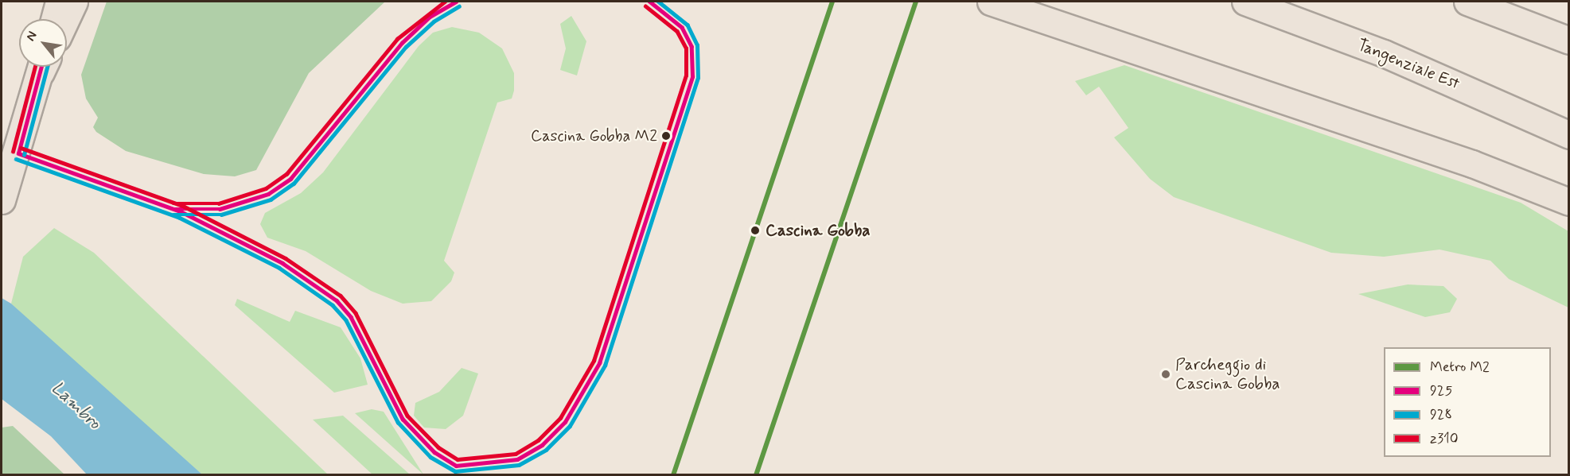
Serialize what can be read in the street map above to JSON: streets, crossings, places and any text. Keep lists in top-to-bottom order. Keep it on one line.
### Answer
{"streets":{"main road":["Tangenziale Est"]},"water":["Lambro"],"places":["Cascina Gobba M2","Cascina Gobba","Parcheggio di Cascina Gobba"],"lines":["metro line M2","transit line 925","transit line 928","transit line z310"],"legend":["Metro M2","925","928","z310"],"north":"top left"}
